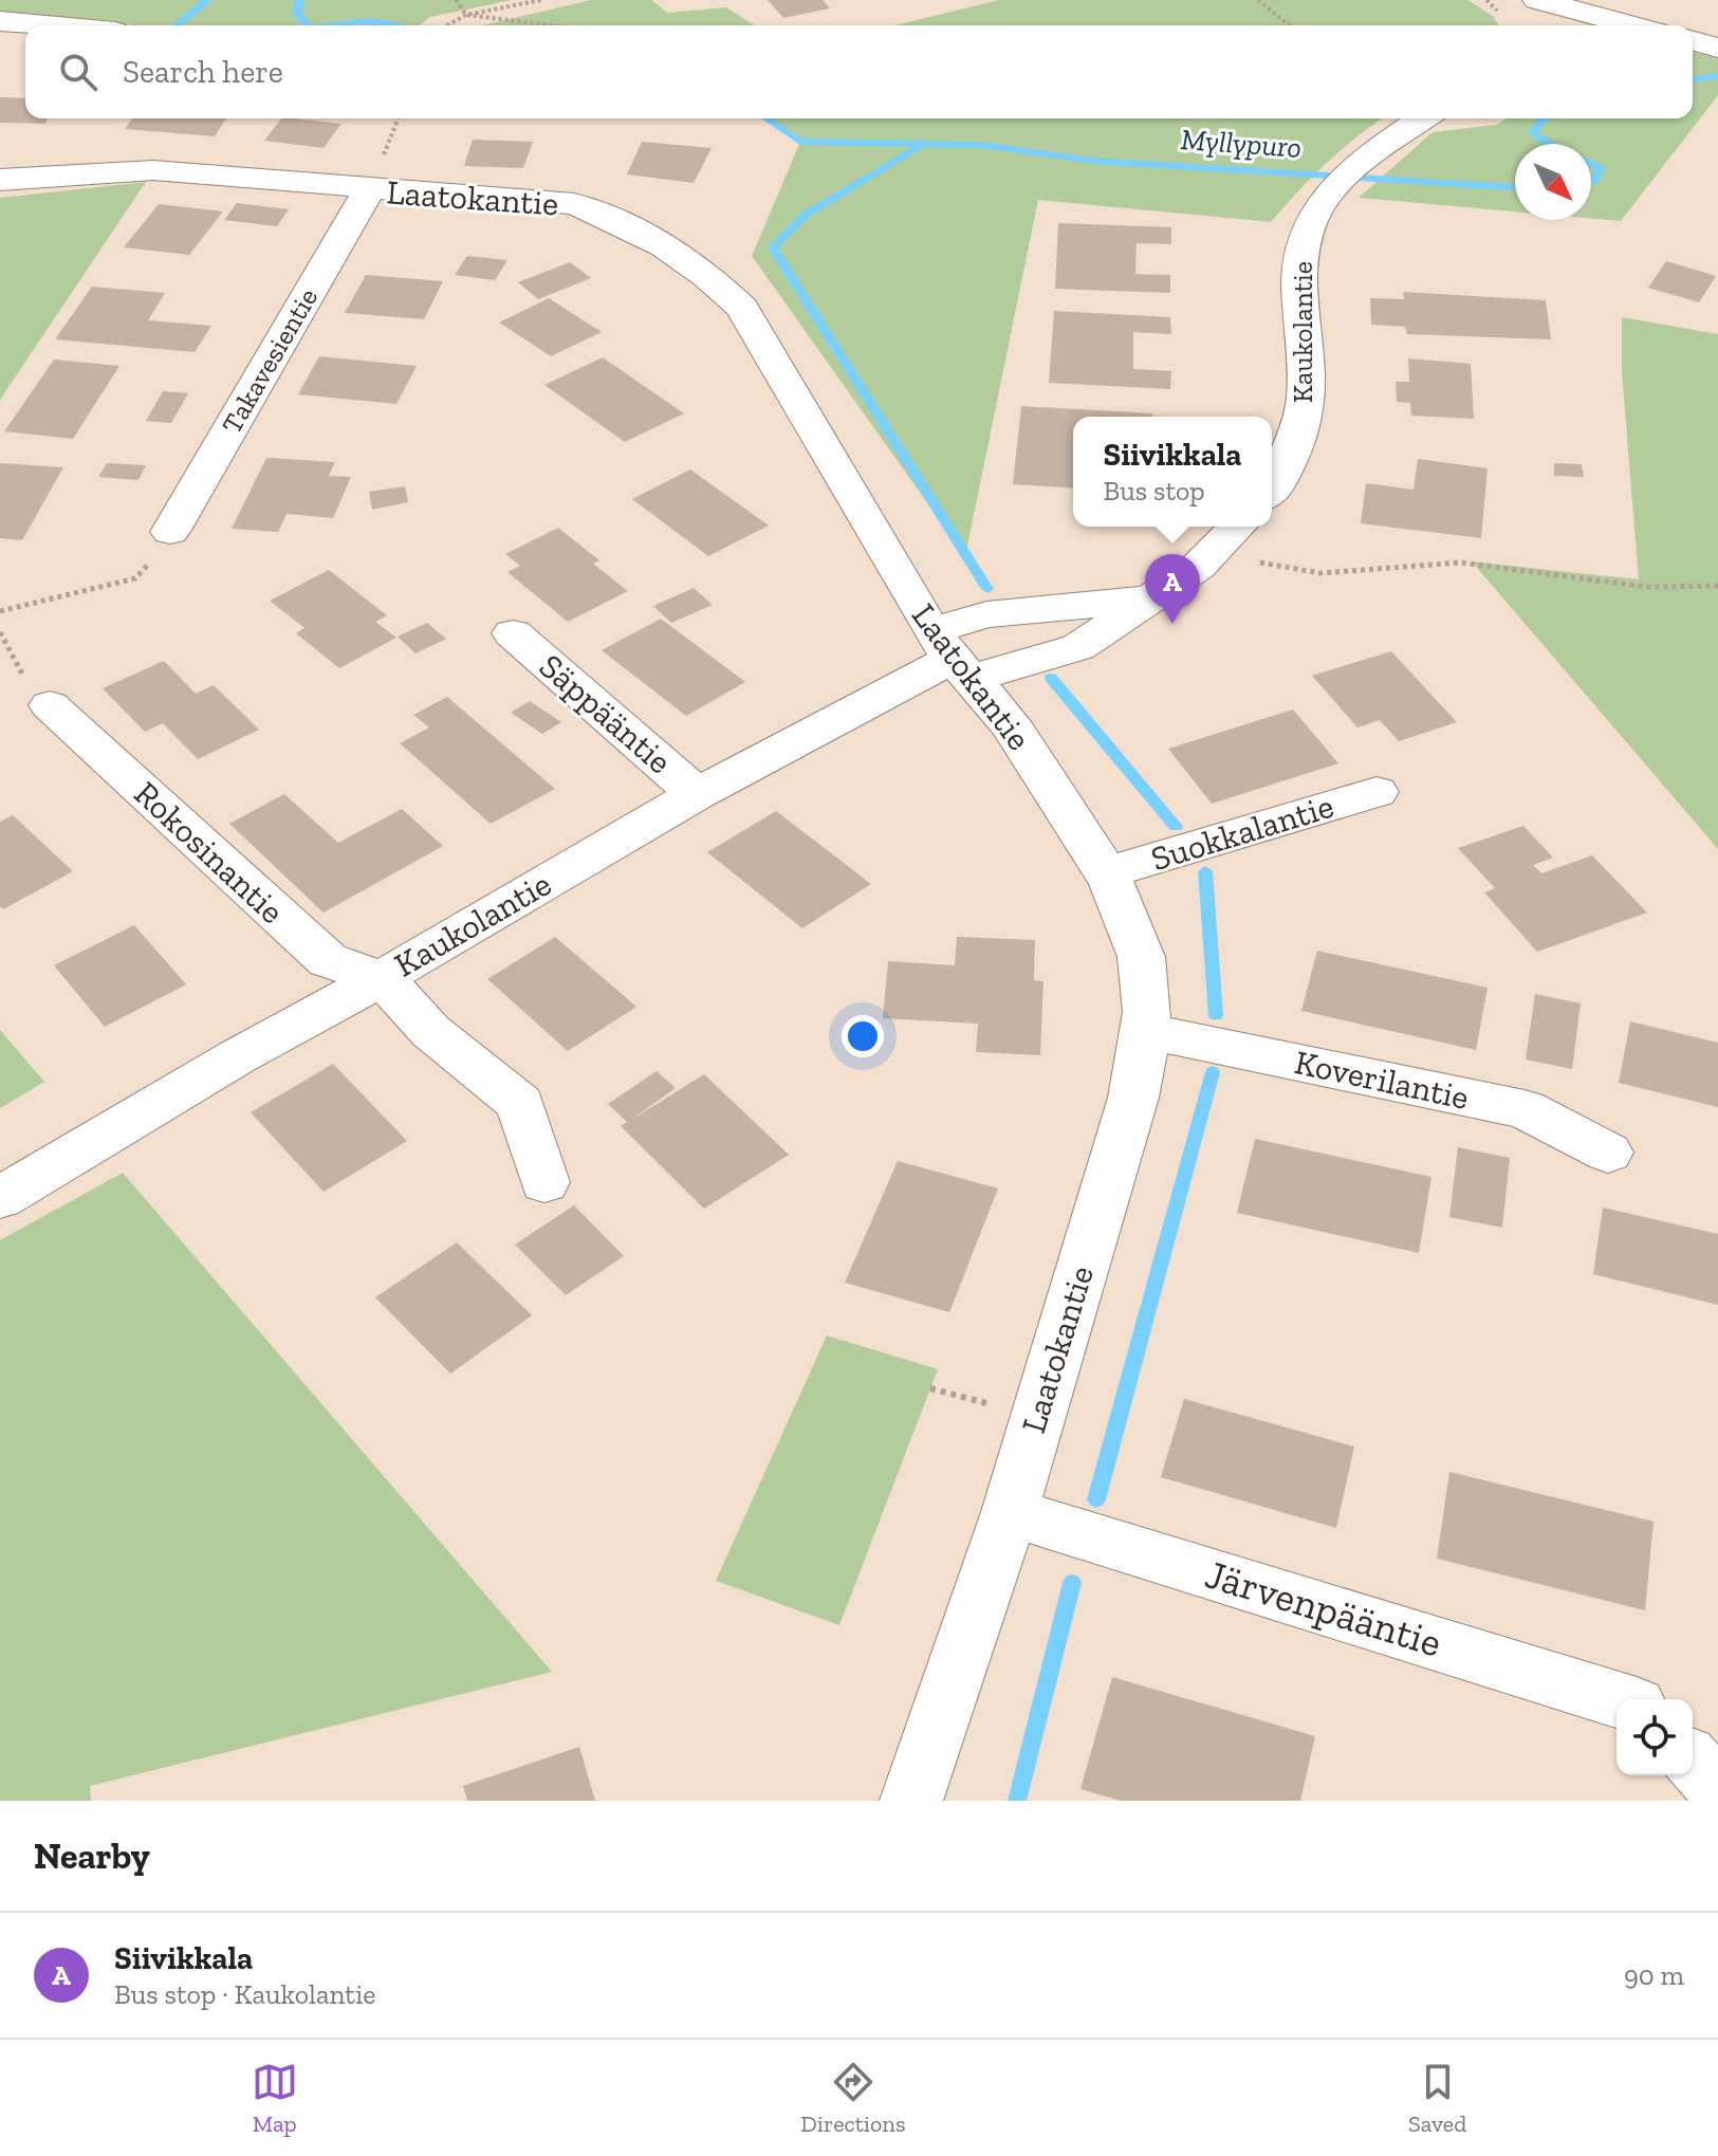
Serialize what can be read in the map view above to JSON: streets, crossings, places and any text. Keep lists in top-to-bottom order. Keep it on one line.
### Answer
{"streets":{"street":["Laatokantie","Kaukolantie","Takavesientie","Säppääntie","Suokkalantie","Rokosinantie","Koverilantie","Järvenpääntie"]},"crossings":[["Laatokantie","Kaukolantie"],["Laatokantie","Takavesientie"],["Laatokantie","Suokkalantie"],["Laatokantie","Koverilantie"],["Laatokantie","Järvenpääntie"],["Kaukolantie","Säppääntie"],["Kaukolantie","Rokosinantie"]],"water":["Myllypuro"],"north":"bottom right","page":{"search":"Search here","popup":["Siivikkala","Bus stop"],"pins":"A","heading":"Nearby","list":[{"mark":"A","name":"Siivikkala","note":"Bus stop · Kaukolantie","value":"90 m"}],"nav":["Map","Directions","Saved"]}}
